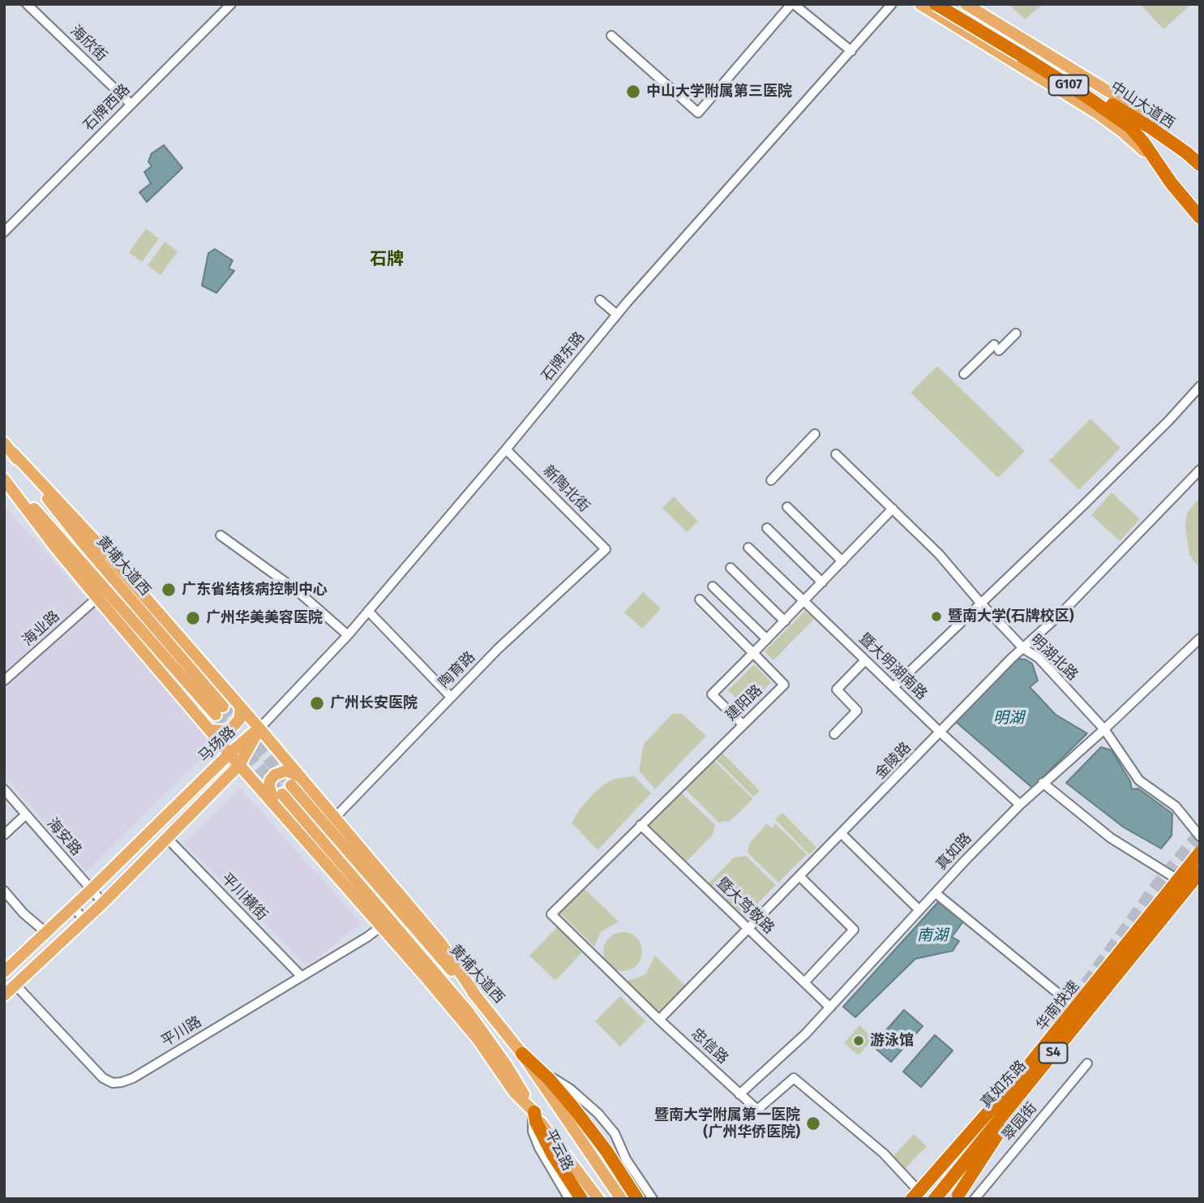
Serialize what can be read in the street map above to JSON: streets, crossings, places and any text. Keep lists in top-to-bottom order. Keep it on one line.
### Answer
{"streets":{"highway":["G107","中山大道西","华南快速","S4"],"main road":["黄埔大道西","马场路"],"street":["海欣街","石牌西路","石牌东路","新陶北街","海业路","明湖北路","暨大明湖南路","陶育路","建阳路","金陵路","海安路","真如路","平川横街","暨大笃敬路","平川路","忠信路","真如东路","翠园街","平云路"]},"crossings":[["海欣街","石牌西路"],["石牌东路","新陶北街"],["石牌东路","马场路"],["新陶北街","陶育路"],["黄埔大道西","平云路"],["明湖北路","金陵路"],["明湖北路","真如路"],["暨大明湖南路","金陵路"],["暨大明湖南路","真如路"],["建阳路","金陵路"],["建阳路","暨大笃敬路"],["建阳路","忠信路"],["马场路","海安路"],["马场路","平川横街"],["马场路","平川路"],["金陵路","暨大笃敬路"],["金陵路","忠信路"],["真如路","暨大笃敬路"],["真如路","忠信路"],["平川横街","平川路"],["华南快速","忠信路"],["华南快速","真如东路"],["忠信路","真如东路"]],"districts":["石牌"],"water":["明湖","南湖"],"places":["中山大学附属第三医院","广东省结核病控制中心","暨南大学(石牌校区)","广州华美美容医院","广州长安医院","游泳馆","暨南大学附属第一医院 (广州华侨医院)"]}
